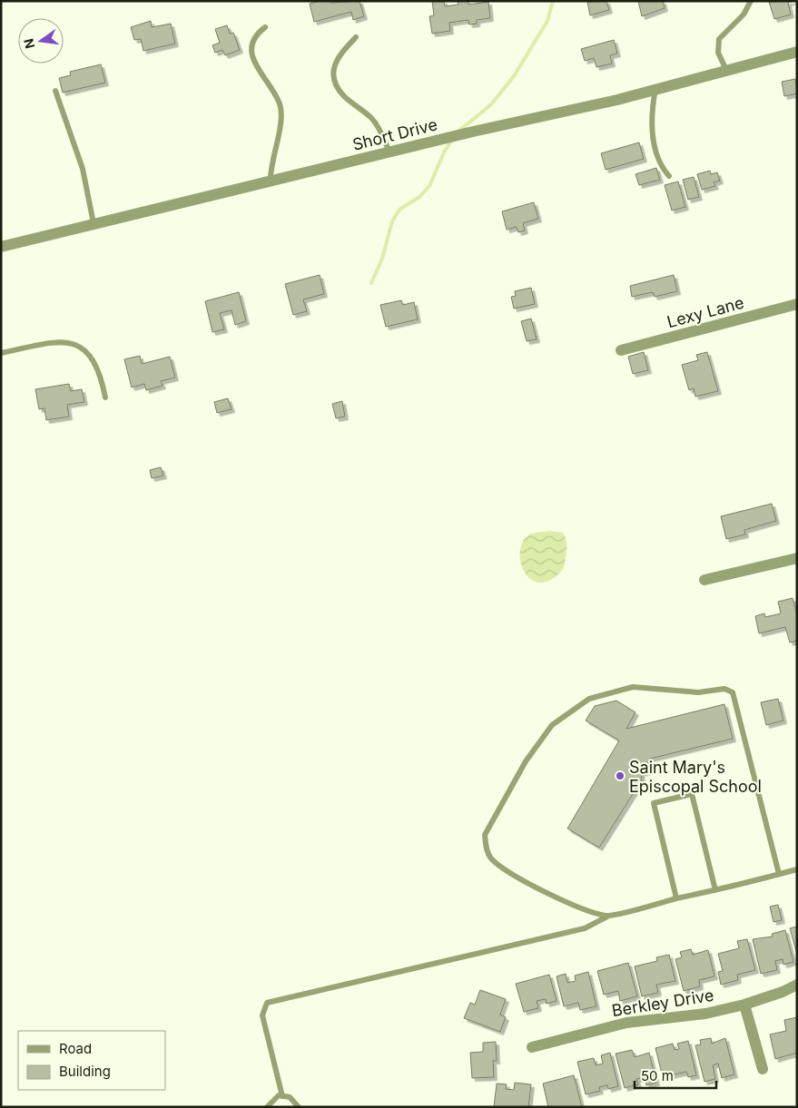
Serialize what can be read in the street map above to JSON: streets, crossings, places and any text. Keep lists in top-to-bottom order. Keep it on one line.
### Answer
{"streets":{"street":["Short Drive","Lexy Lane","Berkley Drive"]},"places":["Saint Mary's Episcopal School"],"legend":["Road","Building"],"scale_bar":"50 m","north":"left"}
